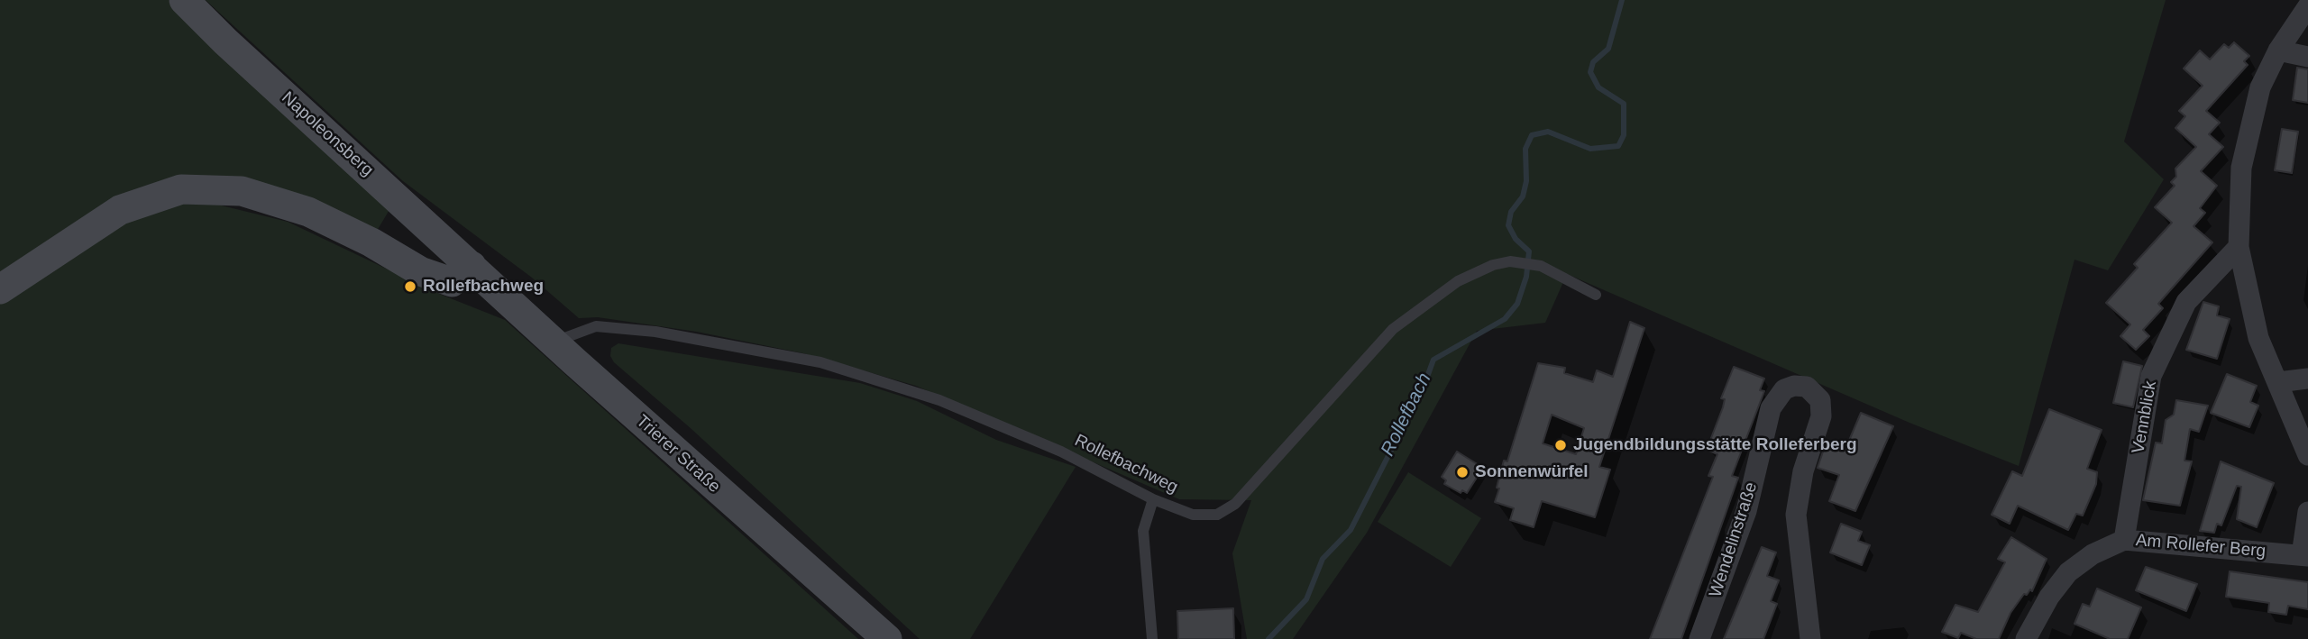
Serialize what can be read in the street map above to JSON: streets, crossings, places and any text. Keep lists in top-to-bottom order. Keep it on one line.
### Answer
{"streets":{"main road":["Napoleonsberg","Trierer Straße"],"street":["Vennblick","Wendelinstraße","Am Rollefer Berg"],"lane":["Rollefbachweg"]},"crossings":[["Napoleonsberg","Trierer Straße"],["Vennblick","Am Rollefer Berg"],["Trierer Straße","Rollefbachweg"]],"water":["Rollefbach"],"places":["Rollefbachweg","Jugendbildungsstätte Rolleferberg","Sonnenwürfel"]}
